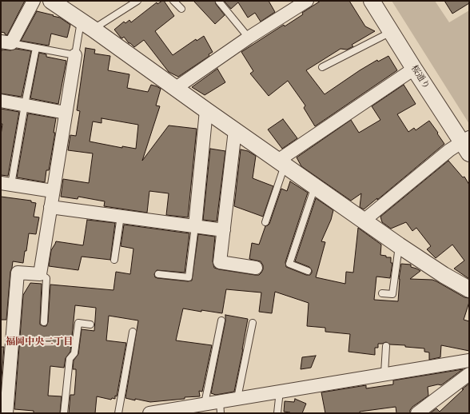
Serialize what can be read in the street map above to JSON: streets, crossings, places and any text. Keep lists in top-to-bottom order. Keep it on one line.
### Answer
{"streets":{"street":["桜通り"]},"districts":["福岡中央二丁目"]}
